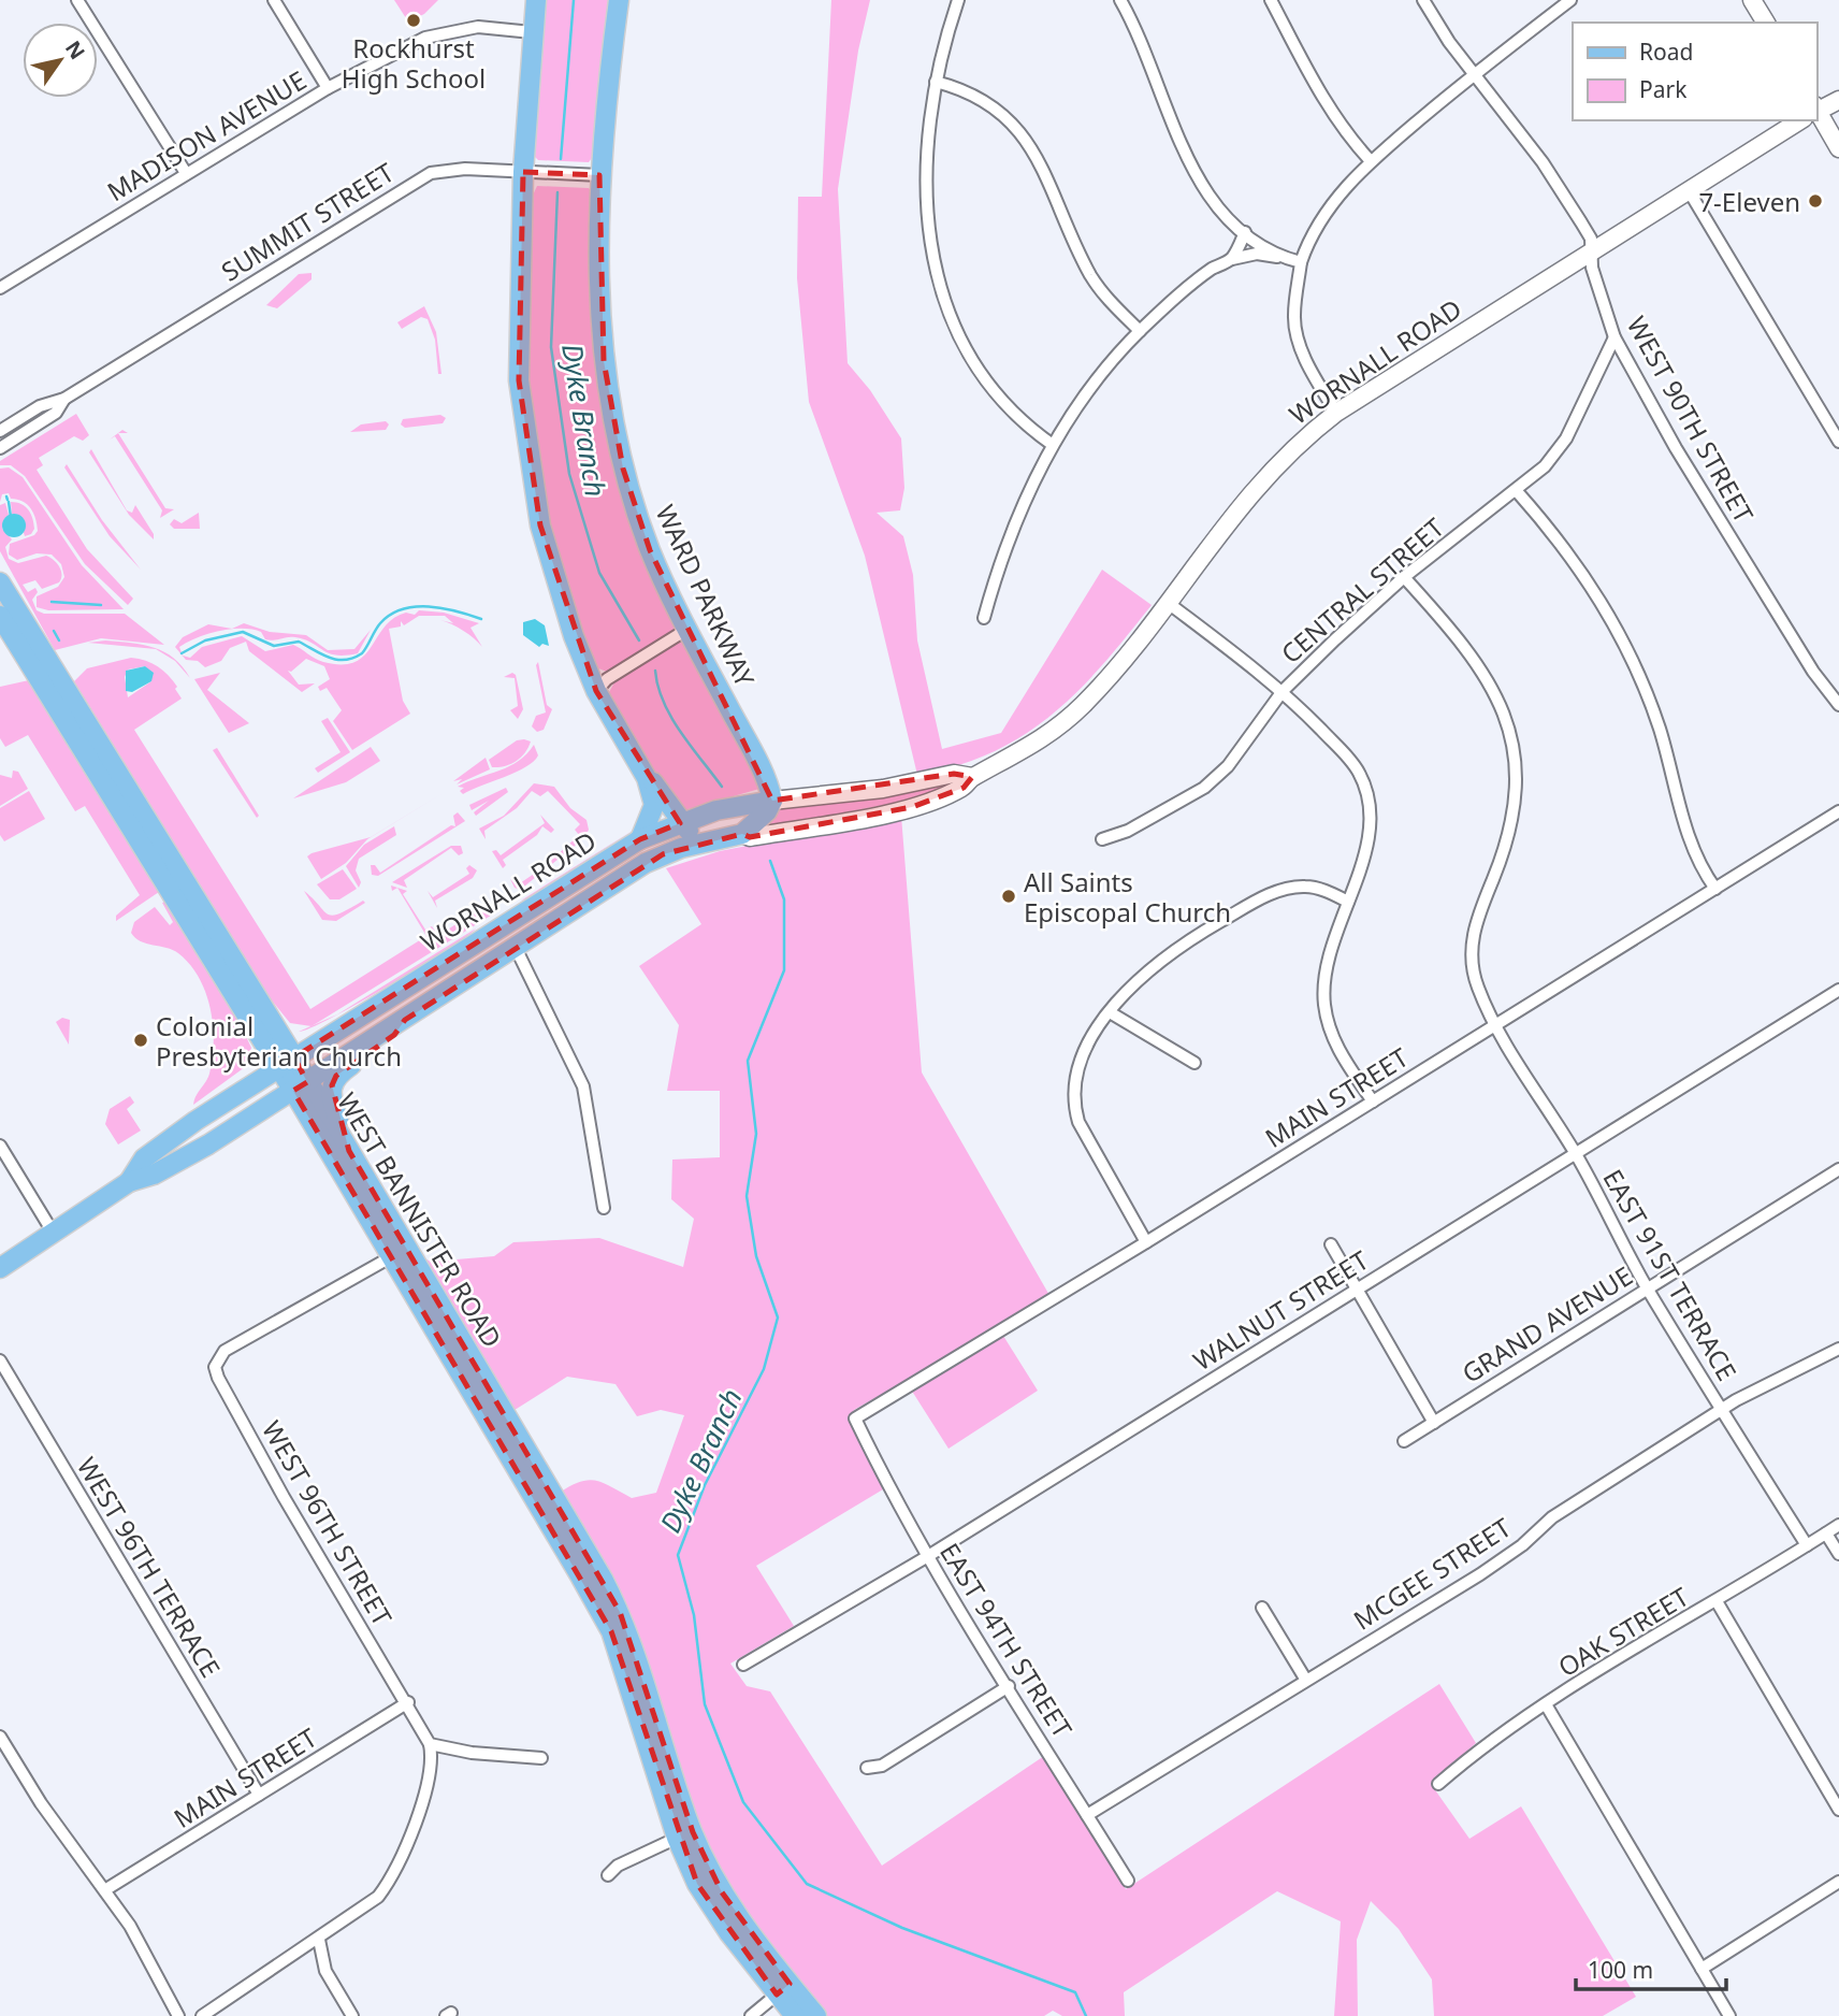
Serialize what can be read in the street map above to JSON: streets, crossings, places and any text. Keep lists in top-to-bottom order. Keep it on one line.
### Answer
{"streets":{"main road":["WORNALL ROAD","WARD PARKWAY","WEST BANNISTER ROAD"],"street":["MADISON AVENUE","SUMMIT STREET","WEST 90TH STREET","CENTRAL STREET","MAIN STREET","EAST 91ST TERRACE","WALNUT STREET","GRAND AVENUE","WEST 96TH STREET","WEST 96TH TERRACE","MCGEE STREET","OAK STREET","EAST 94TH STREET"]},"crossings":[["SUMMIT STREET","WARD PARKWAY"],["WORNALL ROAD","WEST 90TH STREET"],["WORNALL ROAD","WARD PARKWAY"],["WORNALL ROAD","WEST BANNISTER ROAD"],["WEST 90TH STREET","CENTRAL STREET"],["CENTRAL STREET","EAST 91ST TERRACE"],["MAIN STREET","EAST 91ST TERRACE"],["MAIN STREET","WEST 96TH STREET"],["MAIN STREET","WEST 96TH TERRACE"],["MAIN STREET","EAST 94TH STREET"],["WEST BANNISTER ROAD","WEST 96TH STREET"],["EAST 91ST TERRACE","WALNUT STREET"],["EAST 91ST TERRACE","GRAND AVENUE"],["EAST 91ST TERRACE","MCGEE STREET"],["EAST 91ST TERRACE","OAK STREET"],["WALNUT STREET","EAST 94TH STREET"],["MCGEE STREET","EAST 94TH STREET"]],"water":["Dyke Branch"],"places":["Rockhurst High School","7-Eleven","All Saints Episcopal Church","Colonial Presbyterian Church"],"legend":["Road","Park"],"scale_bar":"100 m","north":"top right"}
